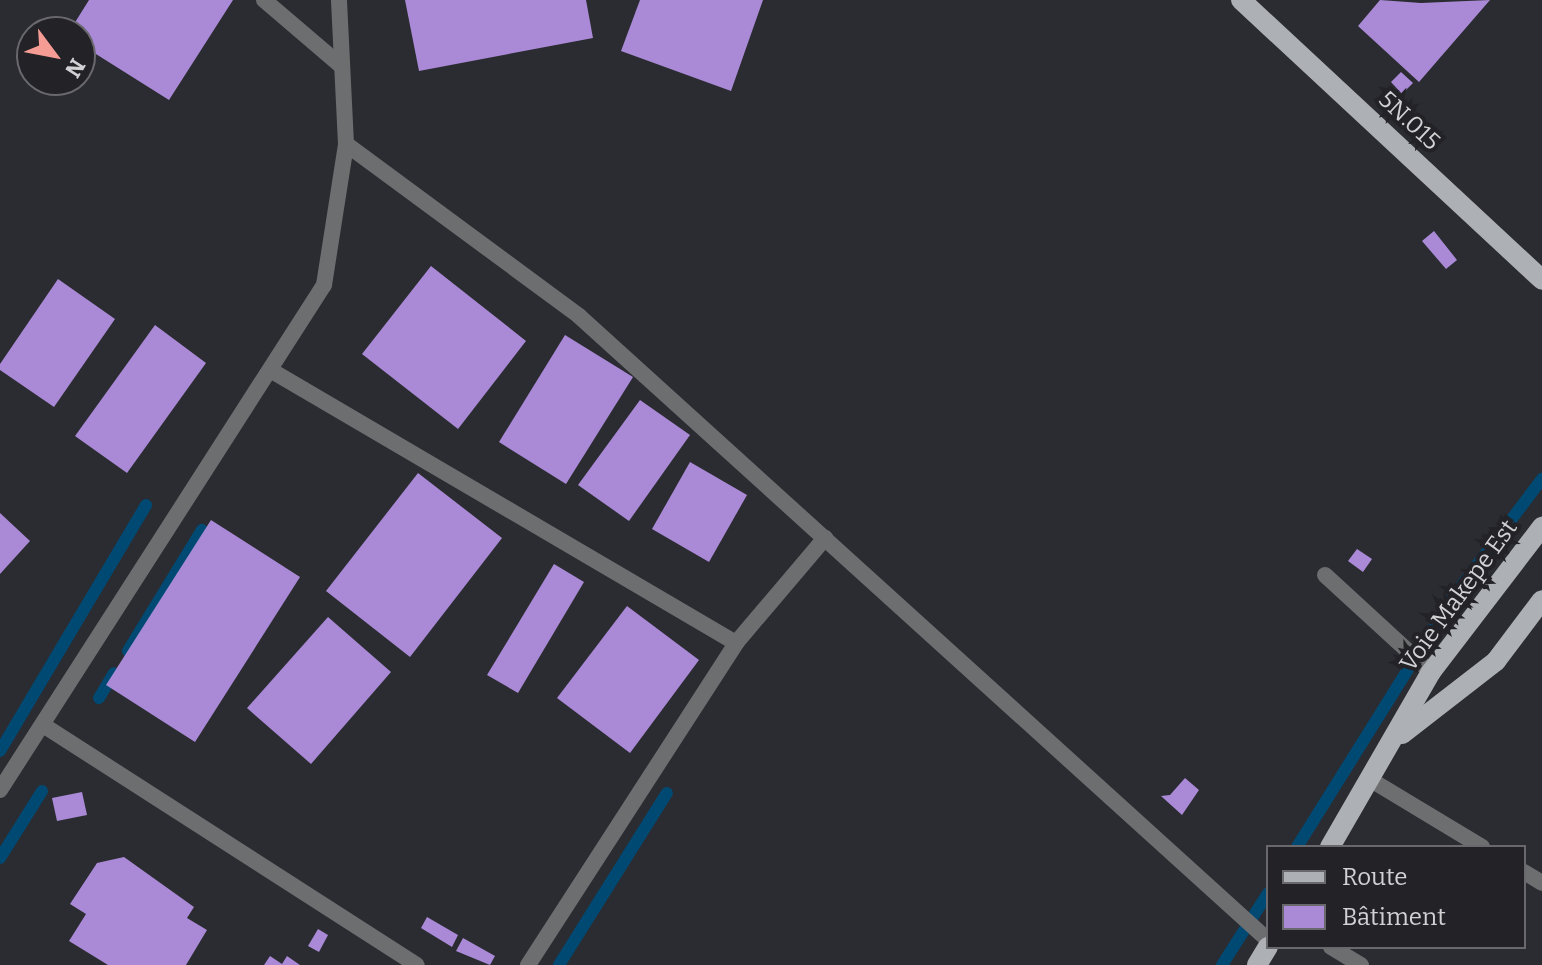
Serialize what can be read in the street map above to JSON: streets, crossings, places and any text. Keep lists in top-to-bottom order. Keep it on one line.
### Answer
{"streets":{"main road":["5N.015","Voie Makepe Est"]},"legend":["Route","Bâtiment"],"north":"bottom right"}
